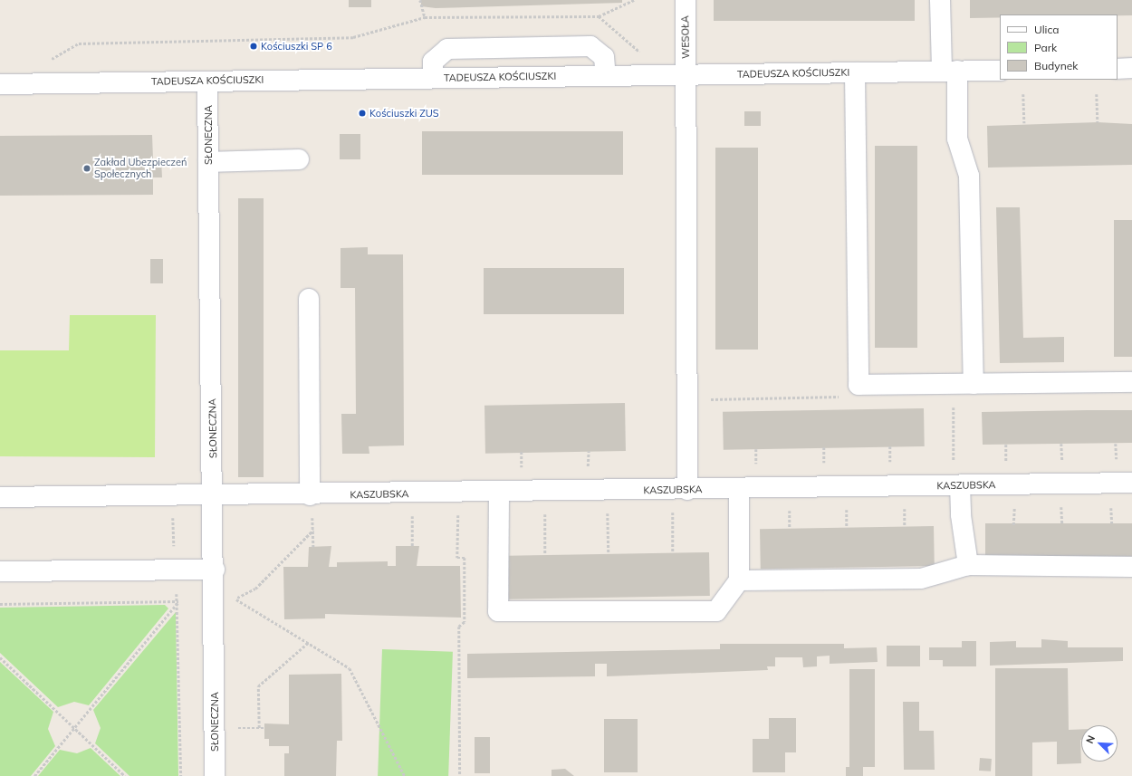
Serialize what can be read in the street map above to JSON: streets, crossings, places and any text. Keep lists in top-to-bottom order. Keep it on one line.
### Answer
{"streets":{"street":["WESOŁA","TADEUSZA KOŚCIUSZKI","SŁONECZNA","KASZUBSKA"]},"crossings":[["WESOŁA","TADEUSZA KOŚCIUSZKI"],["WESOŁA","KASZUBSKA"],["TADEUSZA KOŚCIUSZKI","SŁONECZNA"],["SŁONECZNA","KASZUBSKA"]],"places":["Kościuszki SP 6","Kościuszki ZUS","Zakład Ubezpieczeń Społecznych"],"legend":["Ulica","Park","Budynek"],"north":"top left"}
